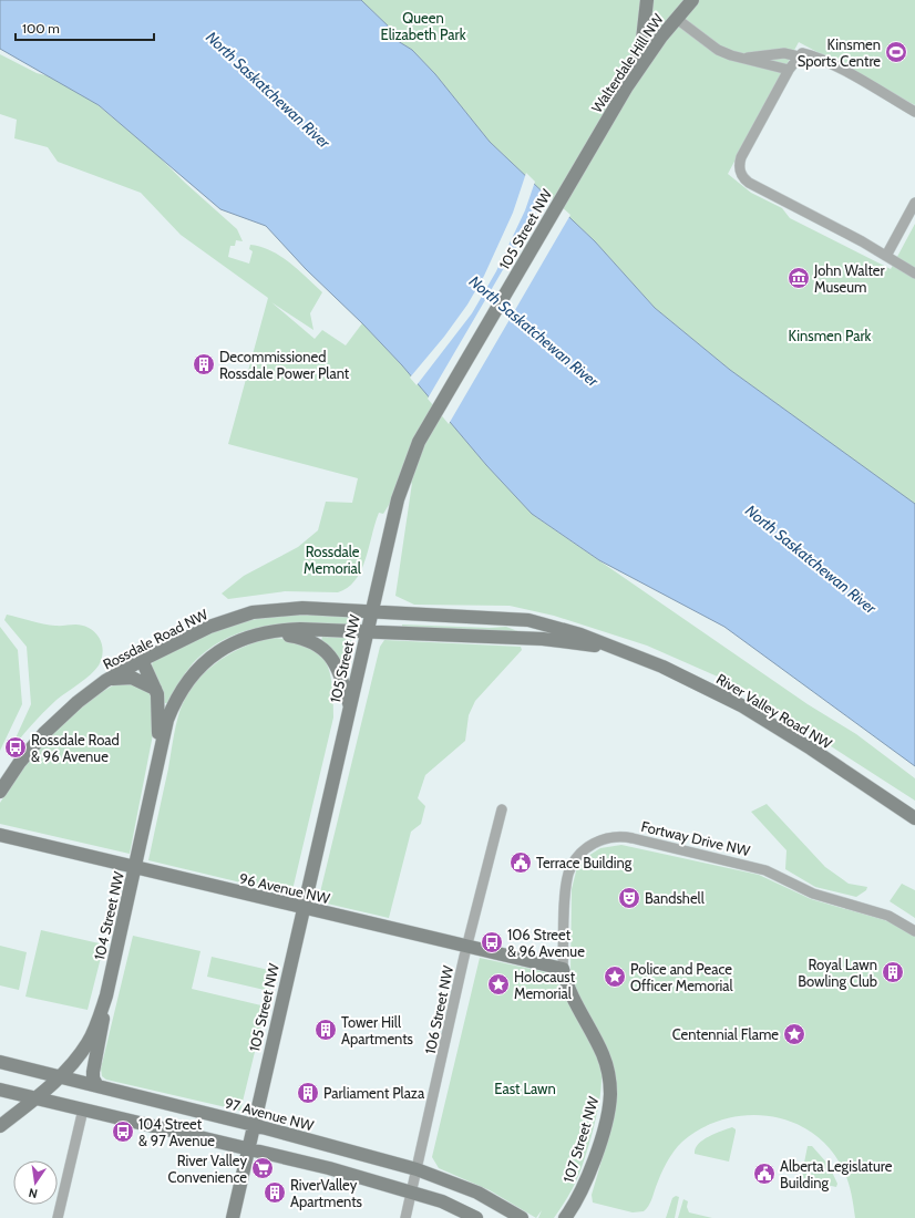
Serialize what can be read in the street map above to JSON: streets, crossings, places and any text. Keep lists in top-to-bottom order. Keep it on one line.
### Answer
{"streets":{"main road":["Walterdale Hill NW","105 Street NW","Rossdale Road NW","River Valley Road NW","96 Avenue NW","104 Street NW","97 Avenue NW","107 Street NW"],"street":["Fortway Drive NW","106 Street NW"]},"crossings":[["Walterdale Hill NW","105 Street NW"],["105 Street NW","Rossdale Road NW"],["105 Street NW","River Valley Road NW"],["105 Street NW","96 Avenue NW"],["105 Street NW","97 Avenue NW"],["Rossdale Road NW","River Valley Road NW"],["Fortway Drive NW","96 Avenue NW"],["Fortway Drive NW","107 Street NW"],["96 Avenue NW","104 Street NW"],["96 Avenue NW","106 Street NW"],["96 Avenue NW","107 Street NW"],["104 Street NW","97 Avenue NW"],["106 Street NW","97 Avenue NW"]],"water":["North Saskatchewan River"],"parks":["Queen Elizabeth Park","Kinsmen Park","Rossdale Memorial","East Lawn"],"places":{"sports":["Kinsmen Sports Centre"],"museum":["John Walter Museum"],"building":["Decommissioned Rossdale Power Plant","Royal Lawn Bowling Club","Tower Hill Apartments","Parliament Plaza","RiverValley Apartments"],"bus stop":["Rossdale Road & 96 Avenue","106 Street & 96 Avenue","104 Street & 97 Avenue"],"public building":["Terrace Building","Alberta Legislature Building"],"theatre":["Bandshell"],"place":["Police and Peace Officer Memorial","Holocaust Memorial","Centennial Flame"],"supermarket":["River Valley Convenience"]},"scale_bar":"100 m","north":"bottom"}
